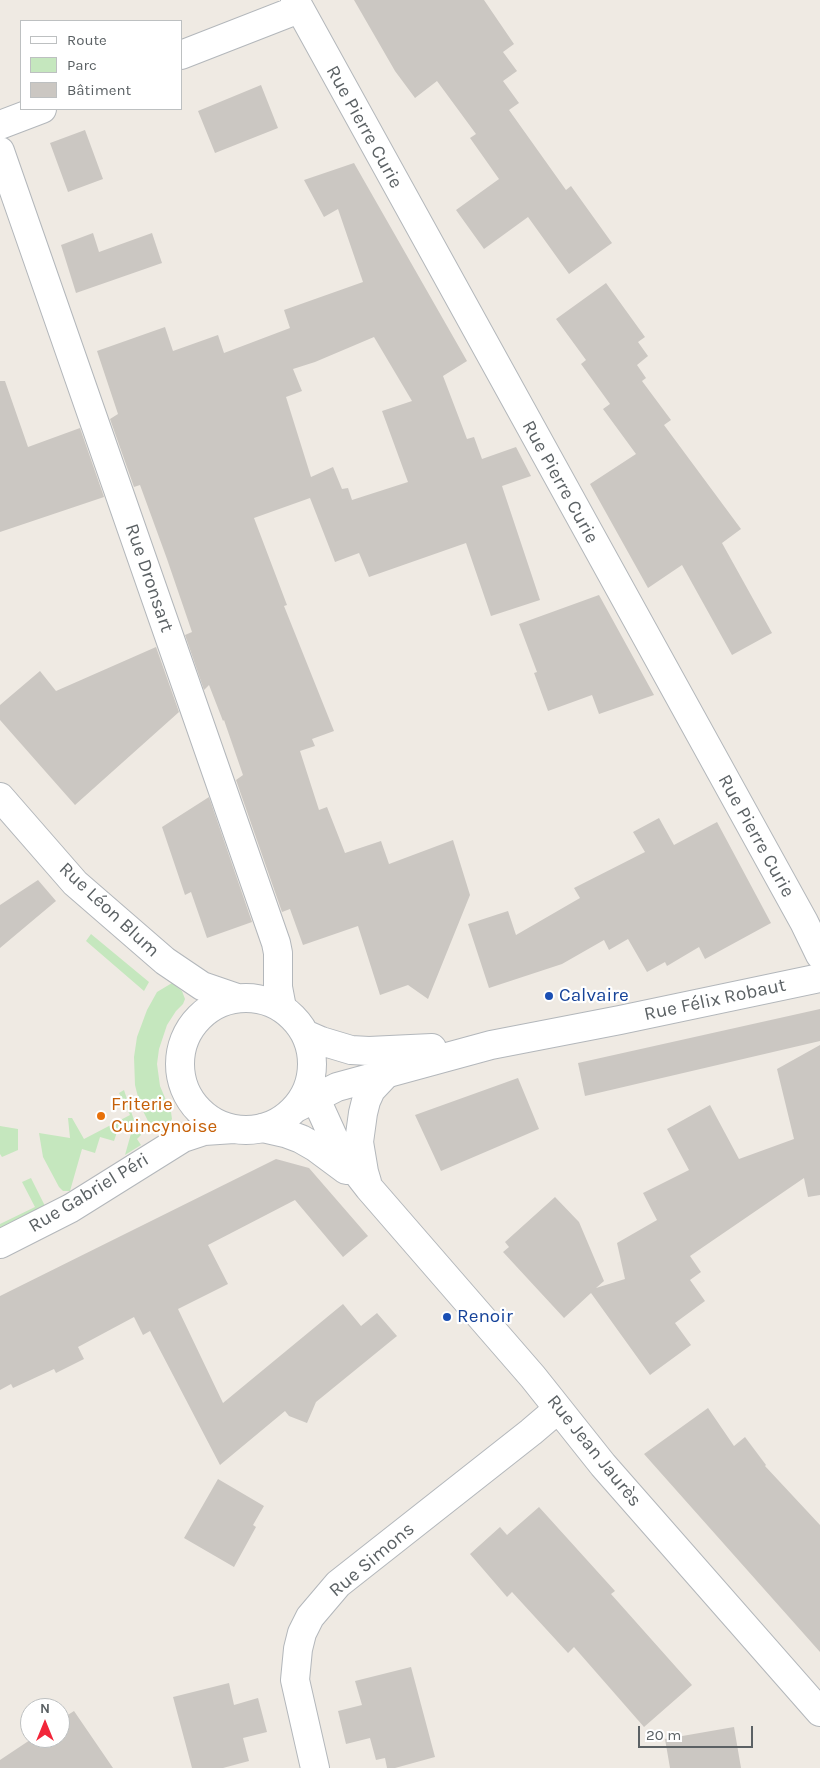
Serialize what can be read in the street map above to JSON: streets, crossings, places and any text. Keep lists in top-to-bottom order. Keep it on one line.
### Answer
{"streets":{"street":["Rue Pierre Curie","Rue Dronsart","Rue Léon Blum","Rue Félix Robaut","Rue Gabriel Péri","Rue Jean Jaurès","Rue Simons"]},"crossings":[["Rue Dronsart","Rue Léon Blum"],["Rue Dronsart","Rue Félix Robaut"],["Rue Dronsart","Rue Gabriel Péri"],["Rue Dronsart","Rue Jean Jaurès"],["Rue Léon Blum","Rue Félix Robaut"],["Rue Léon Blum","Rue Gabriel Péri"],["Rue Léon Blum","Rue Jean Jaurès"],["Rue Félix Robaut","Rue Gabriel Péri"],["Rue Félix Robaut","Rue Jean Jaurès"],["Rue Gabriel Péri","Rue Jean Jaurès"],["Rue Jean Jaurès","Rue Simons"]],"places":["Calvaire","Friterie Cuincynoise","Renoir"],"legend":["Route","Parc","Bâtiment"],"scale_bar":"20 m","north":"top"}
